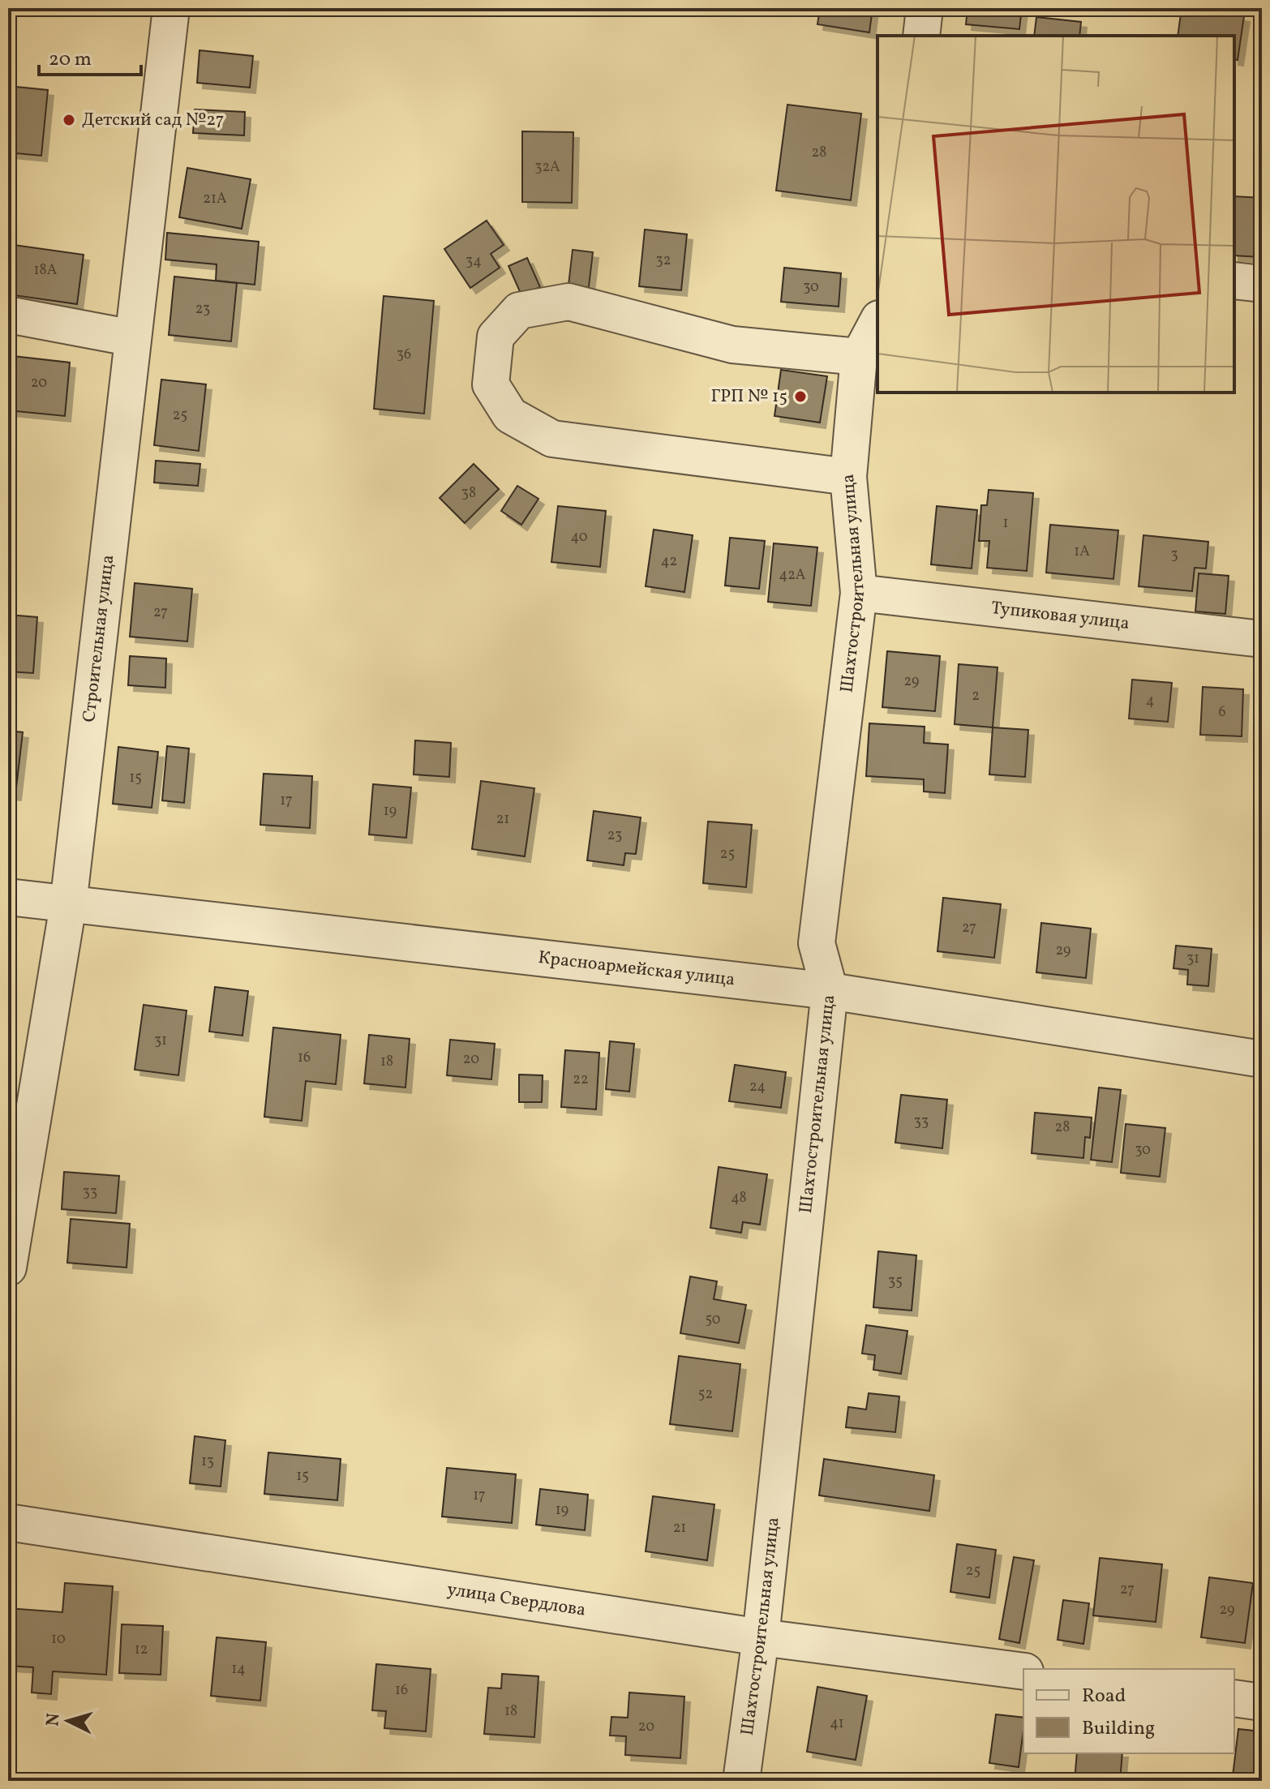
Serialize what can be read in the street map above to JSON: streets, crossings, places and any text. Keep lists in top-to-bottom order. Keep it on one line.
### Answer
{"streets":{"street":["Шахтостроительная улица","Тупиковая улица","Строительная улица","Красноармейская улица","улица Свердлова"]},"crossings":[["Шахтостроительная улица","Тупиковая улица"],["Шахтостроительная улица","Красноармейская улица"],["Шахтостроительная улица","улица Свердлова"],["Строительная улица","Красноармейская улица"]],"places":["Детский сад №27","ГРП № 15"],"house_numbers":["28","32А","21А","32","34","18А","30","23","36","20","25","38","1","40","1А","3","42","42А","27","29","2","4","6","15","17","19","21","23","25","27","29","31","31","16","20","18","22","24","33","28","30","33","48","35","50","52","13","15","17","19","21","25","27","29","10","12","14","16","18","41","20"],"legend":["Road","Building"],"scale_bar":"20 m","north":"left"}
